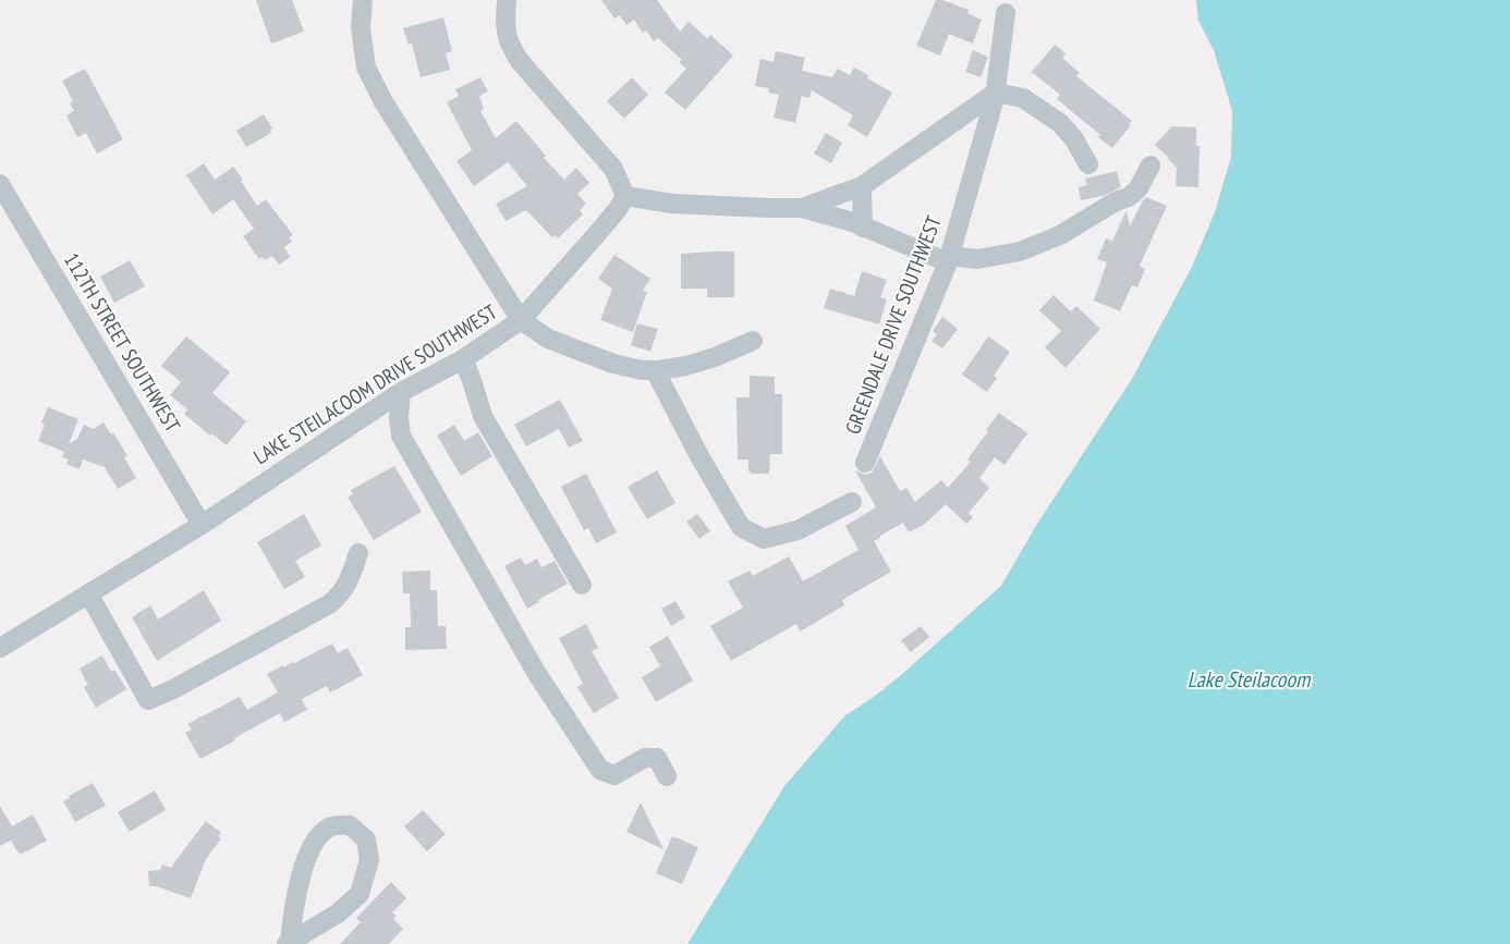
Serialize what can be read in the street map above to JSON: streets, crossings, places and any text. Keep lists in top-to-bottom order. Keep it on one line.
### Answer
{"streets":{"street":["GREENDALE DRIVE SOUTHWEST","112TH STREET SOUTHWEST","LAKE STEILACOOM DRIVE SOUTHWEST"]},"crossings":[["112TH STREET SOUTHWEST","LAKE STEILACOOM DRIVE SOUTHWEST"]],"water":["Lake Steilacoom"]}
